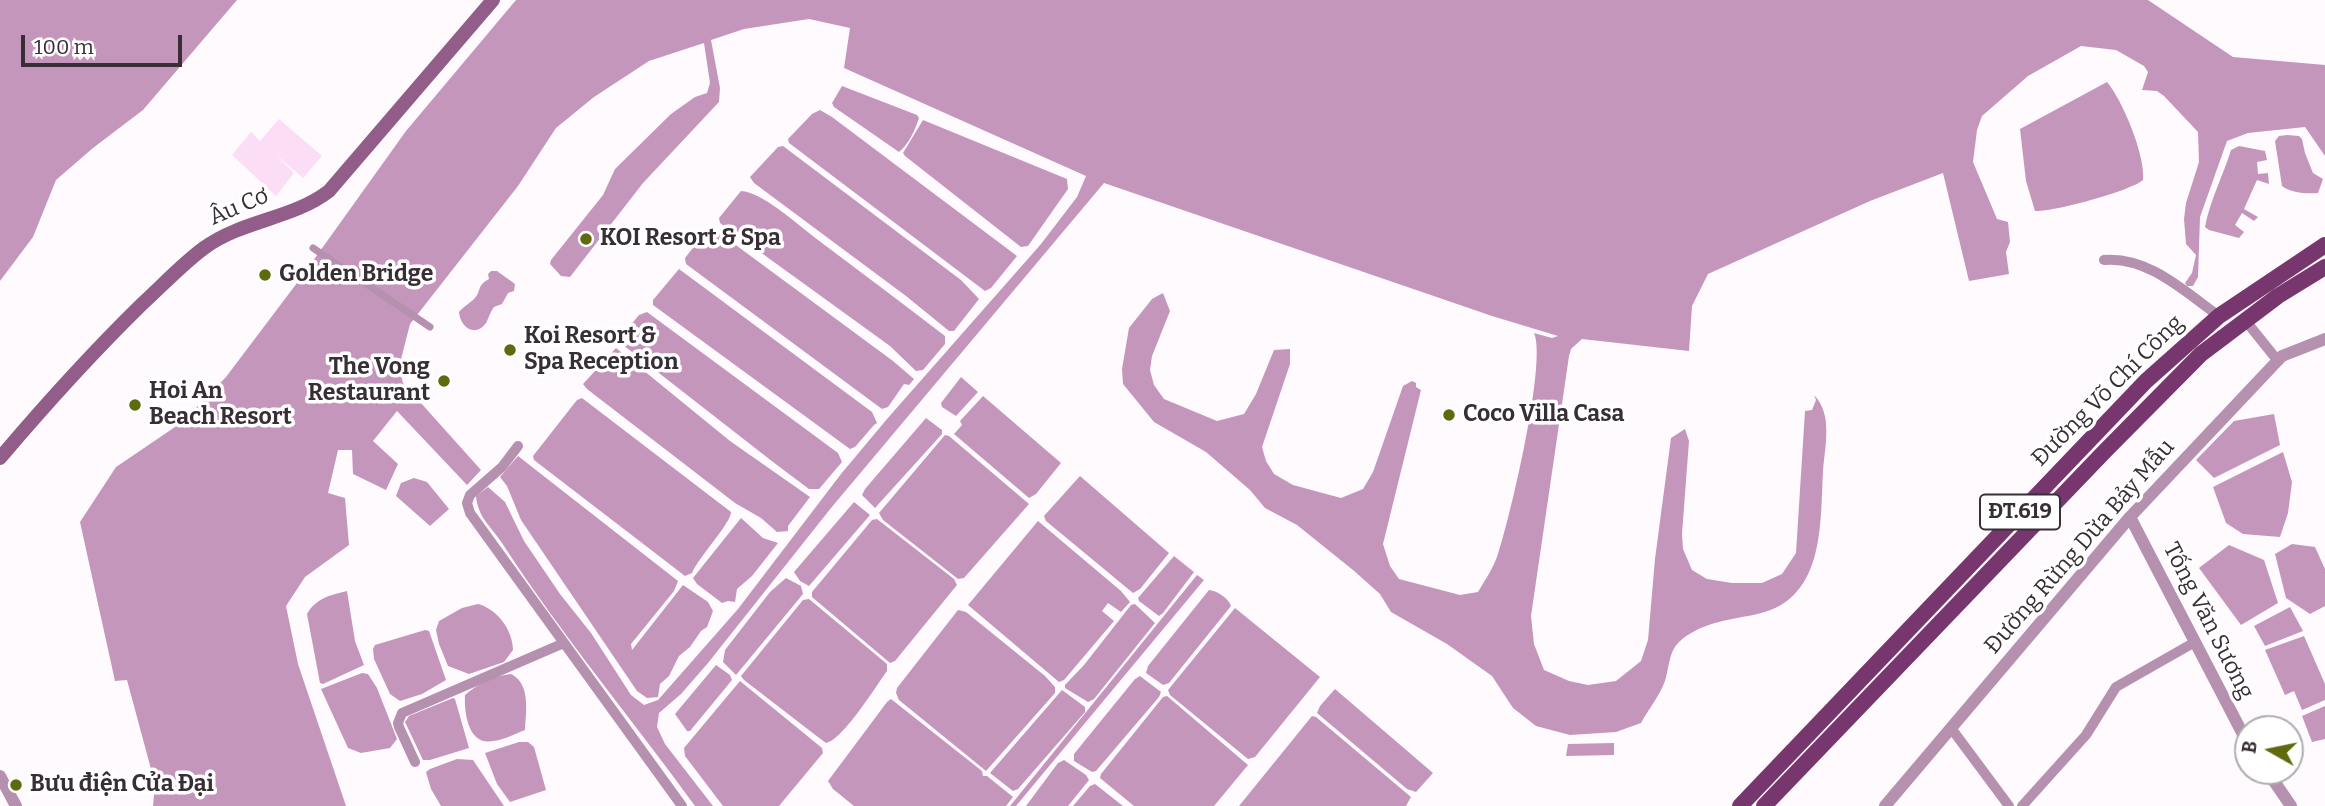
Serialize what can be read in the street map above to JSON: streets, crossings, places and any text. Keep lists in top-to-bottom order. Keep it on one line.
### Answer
{"streets":{"main road":["Âu Cơ","Đường Võ Chí Công","ĐT.619"],"street":["Đường Rừng Dừa Bảy Mẫu","Tống Văn Sương"]},"crossings":[["Đường Rừng Dừa Bảy Mẫu","Tống Văn Sương"]],"places":["KOI Resort & Spa","Golden Bridge","Koi Resort & Spa Reception","The Vong Restaurant","Hoi An Beach Resort","Coco Villa Casa","Bưu điện Cửa Đại"],"scale_bar":"100 m","north":"left"}
